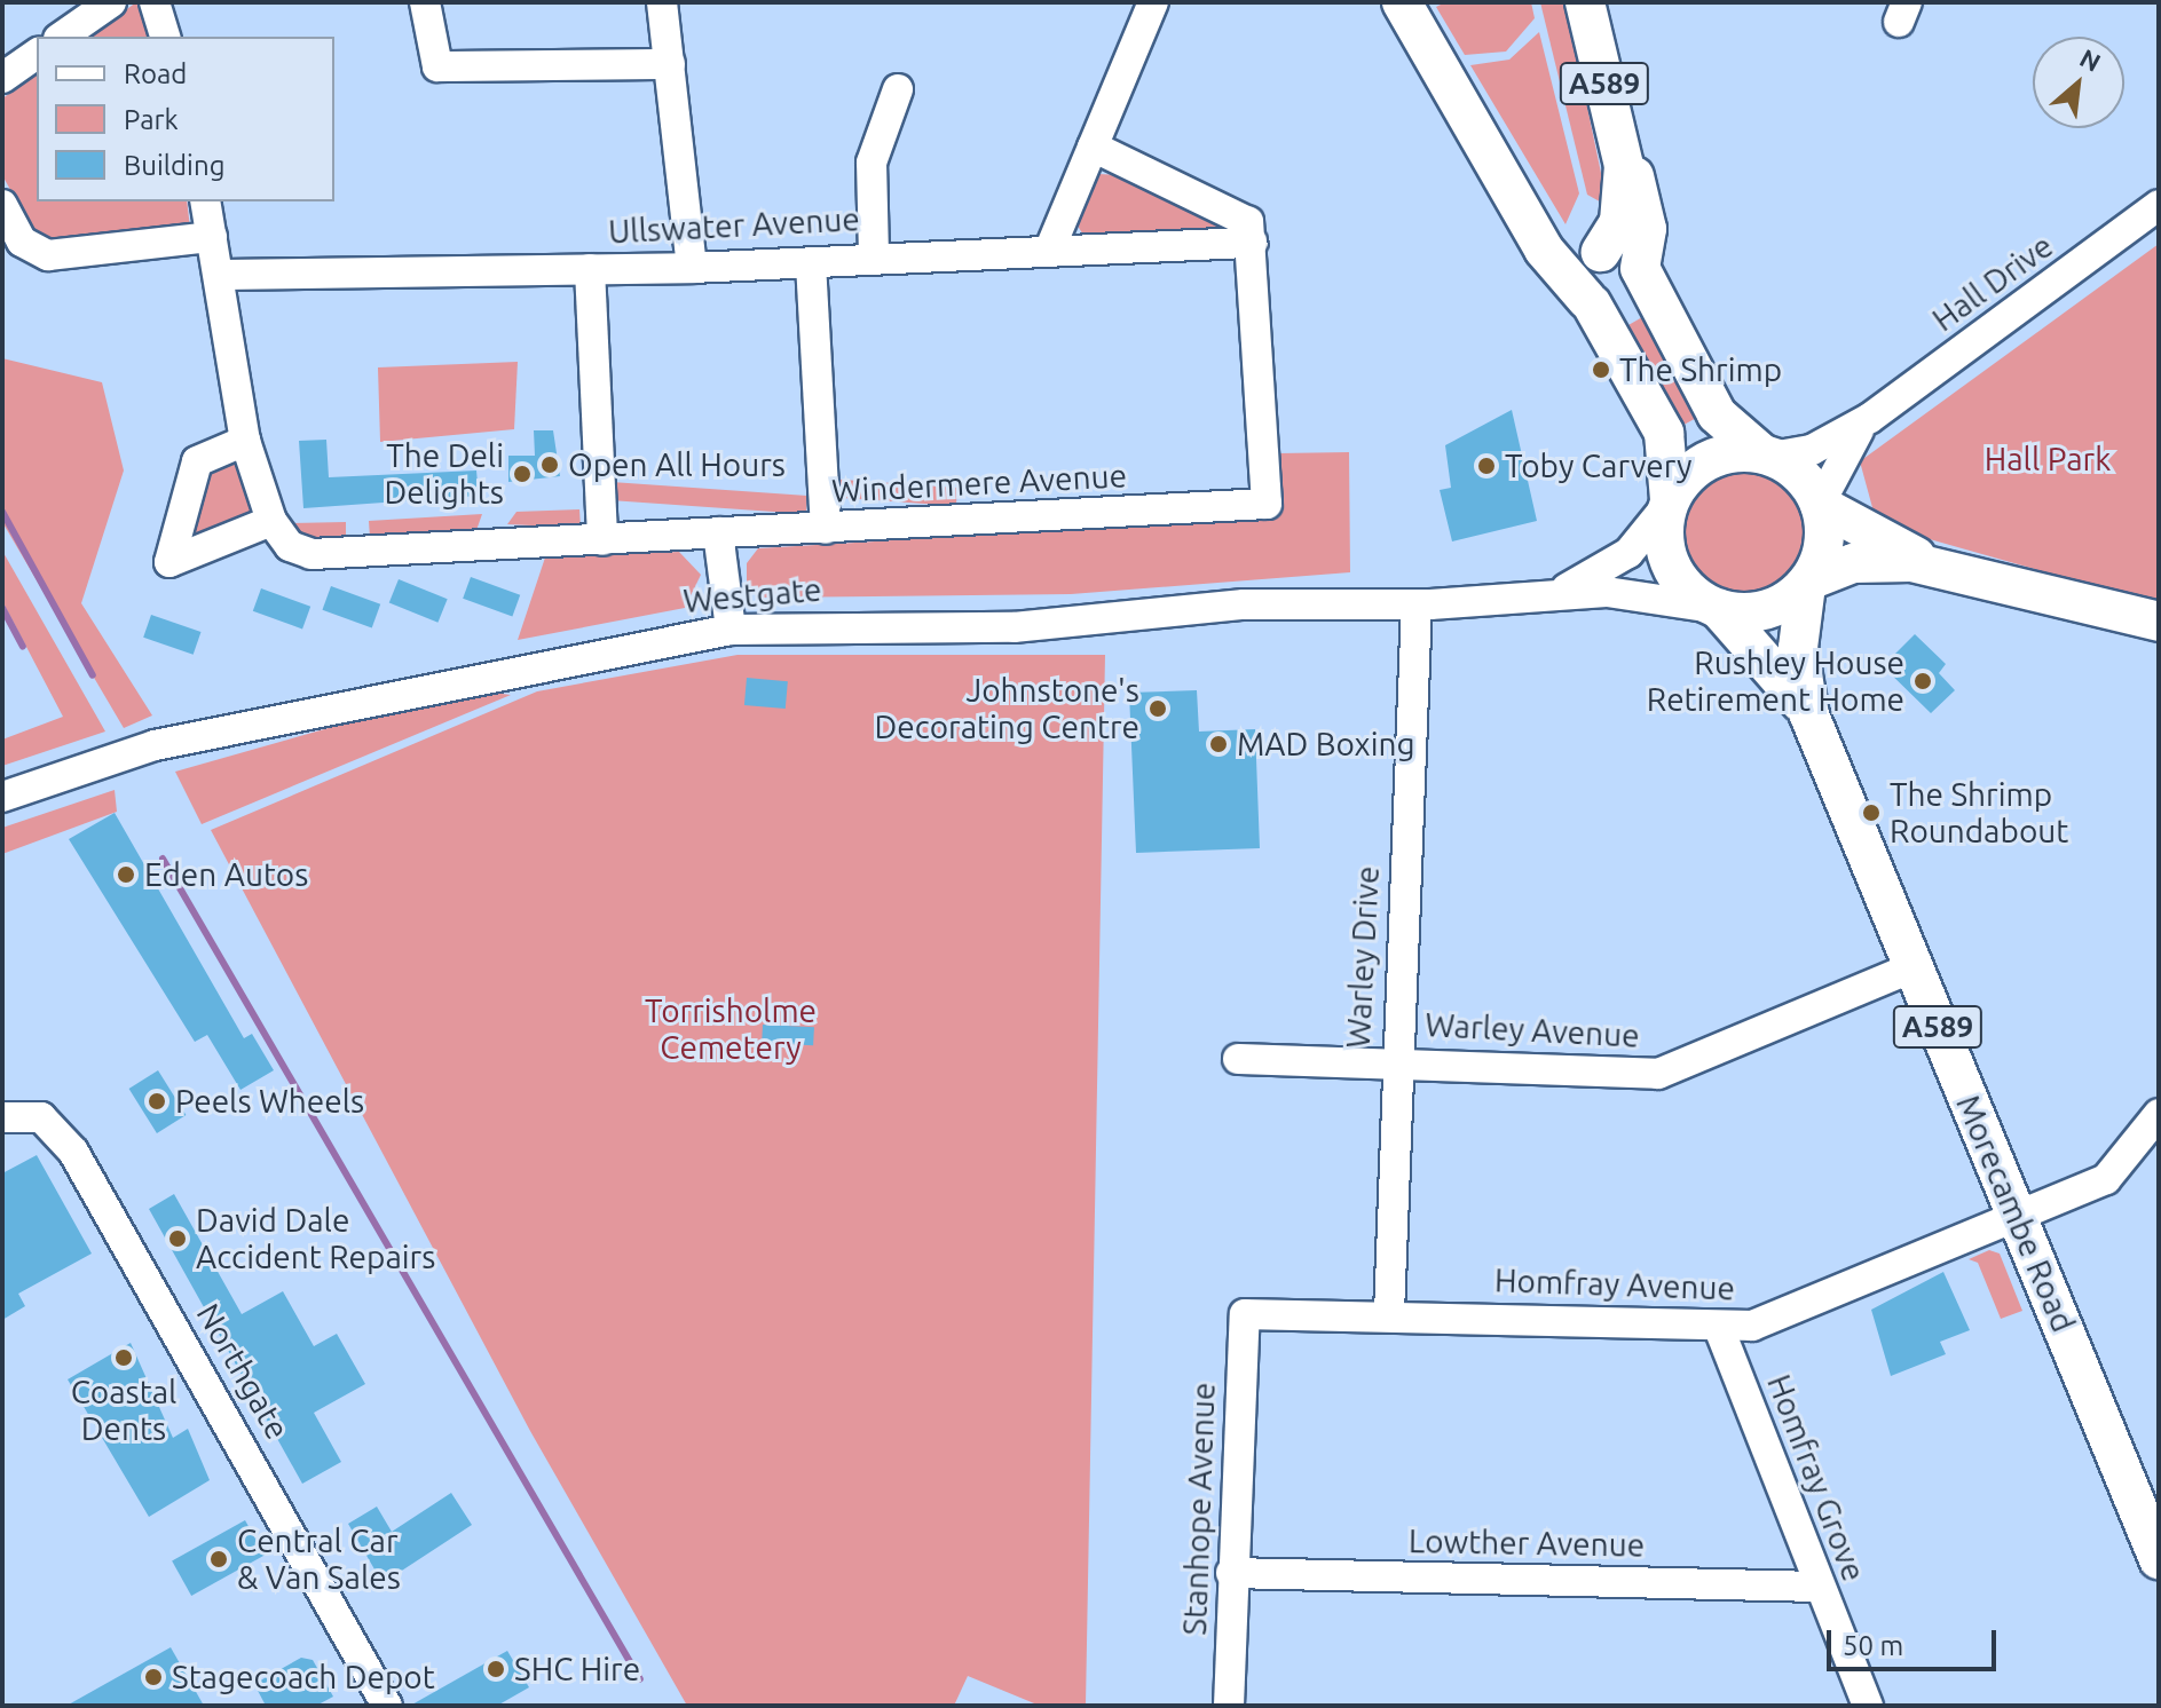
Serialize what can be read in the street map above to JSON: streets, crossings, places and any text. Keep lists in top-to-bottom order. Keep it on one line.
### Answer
{"streets":{"main road":["A589","Morecambe Road"],"street":["Ullswater Avenue","Hall Drive","Windermere Avenue","Westgate","Warley Drive","Warley Avenue","Homfray Avenue","Northgate","Homfray Grove","Stanhope Avenue","Lowther Avenue"]},"crossings":[["A589","Hall Drive"],["A589","Westgate"],["A589","Morecambe Road"],["Ullswater Avenue","Windermere Avenue"],["Hall Drive","Westgate"],["Hall Drive","Morecambe Road"],["Westgate","Warley Drive"],["Westgate","Morecambe Road"],["Warley Drive","Warley Avenue"],["Warley Drive","Homfray Avenue"],["Warley Avenue","Morecambe Road"],["Morecambe Road","Homfray Avenue"],["Homfray Avenue","Homfray Grove"],["Homfray Avenue","Stanhope Avenue"],["Homfray Grove","Lowther Avenue"],["Stanhope Avenue","Lowther Avenue"]],"parks":["Hall Park","Torrisholme Cemetery"],"places":["The Shrimp","Open All Hours","Toby Carvery","The Deli Delights","Rushley House Retirement Home","Johnstone's Decorating Centre","MAD Boxing","The Shrimp Roundabout","Eden Autos","Peels Wheels","David Dale Accident Repairs","Coastal Dents","Central Car & Van Sales","SHC Hire","Stagecoach Depot"],"legend":["Road","Park","Building"],"scale_bar":"50 m","north":"top right"}
